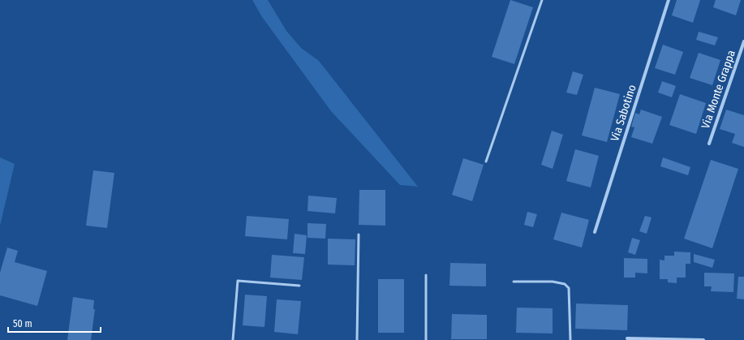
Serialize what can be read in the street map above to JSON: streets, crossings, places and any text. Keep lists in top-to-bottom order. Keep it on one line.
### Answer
{"streets":{"street":["Via Monte Grappa","Via Sabotino"]},"scale_bar":"50 m"}
